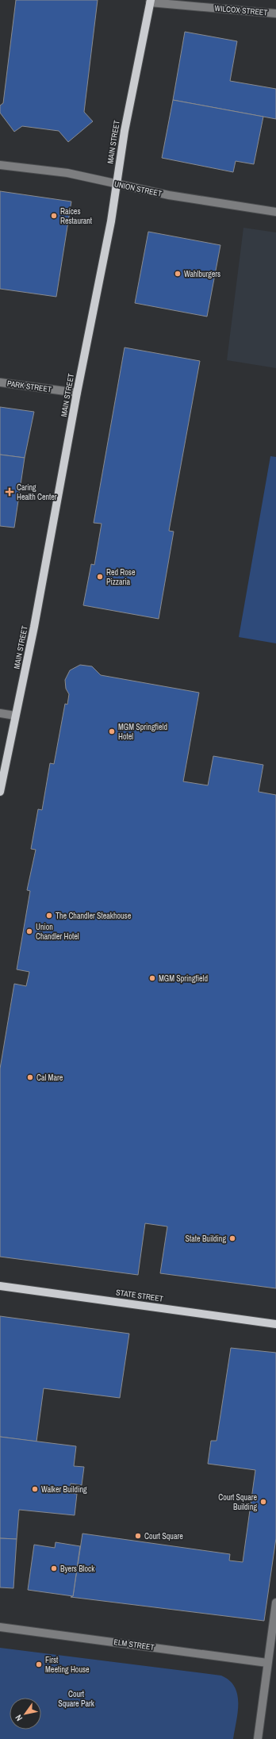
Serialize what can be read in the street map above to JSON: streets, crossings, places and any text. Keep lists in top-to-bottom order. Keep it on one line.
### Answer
{"streets":{"main road":["MAIN STREET","STATE STREET"],"street":["WILCOX STREET","UNION STREET","PARK STREET","ELM STREET"]},"crossings":[["WILCOX STREET","MAIN STREET"],["MAIN STREET","UNION STREET"],["MAIN STREET","PARK STREET"]],"parks":["Court Square Park"],"places":{"other":["Raíces Restaurant","Wahlburgers","Red Rose Pizzaria","MGM Springfield Hotel","The Chandler Steakhouse","Union Chandler Hotel","MGM Springfield","Cal Mare","State Building","Walker Building","Court Square Building","Court Square","Byers Block","First Meeting House"],"health":["Caring Health Center"]},"north":"bottom left"}
